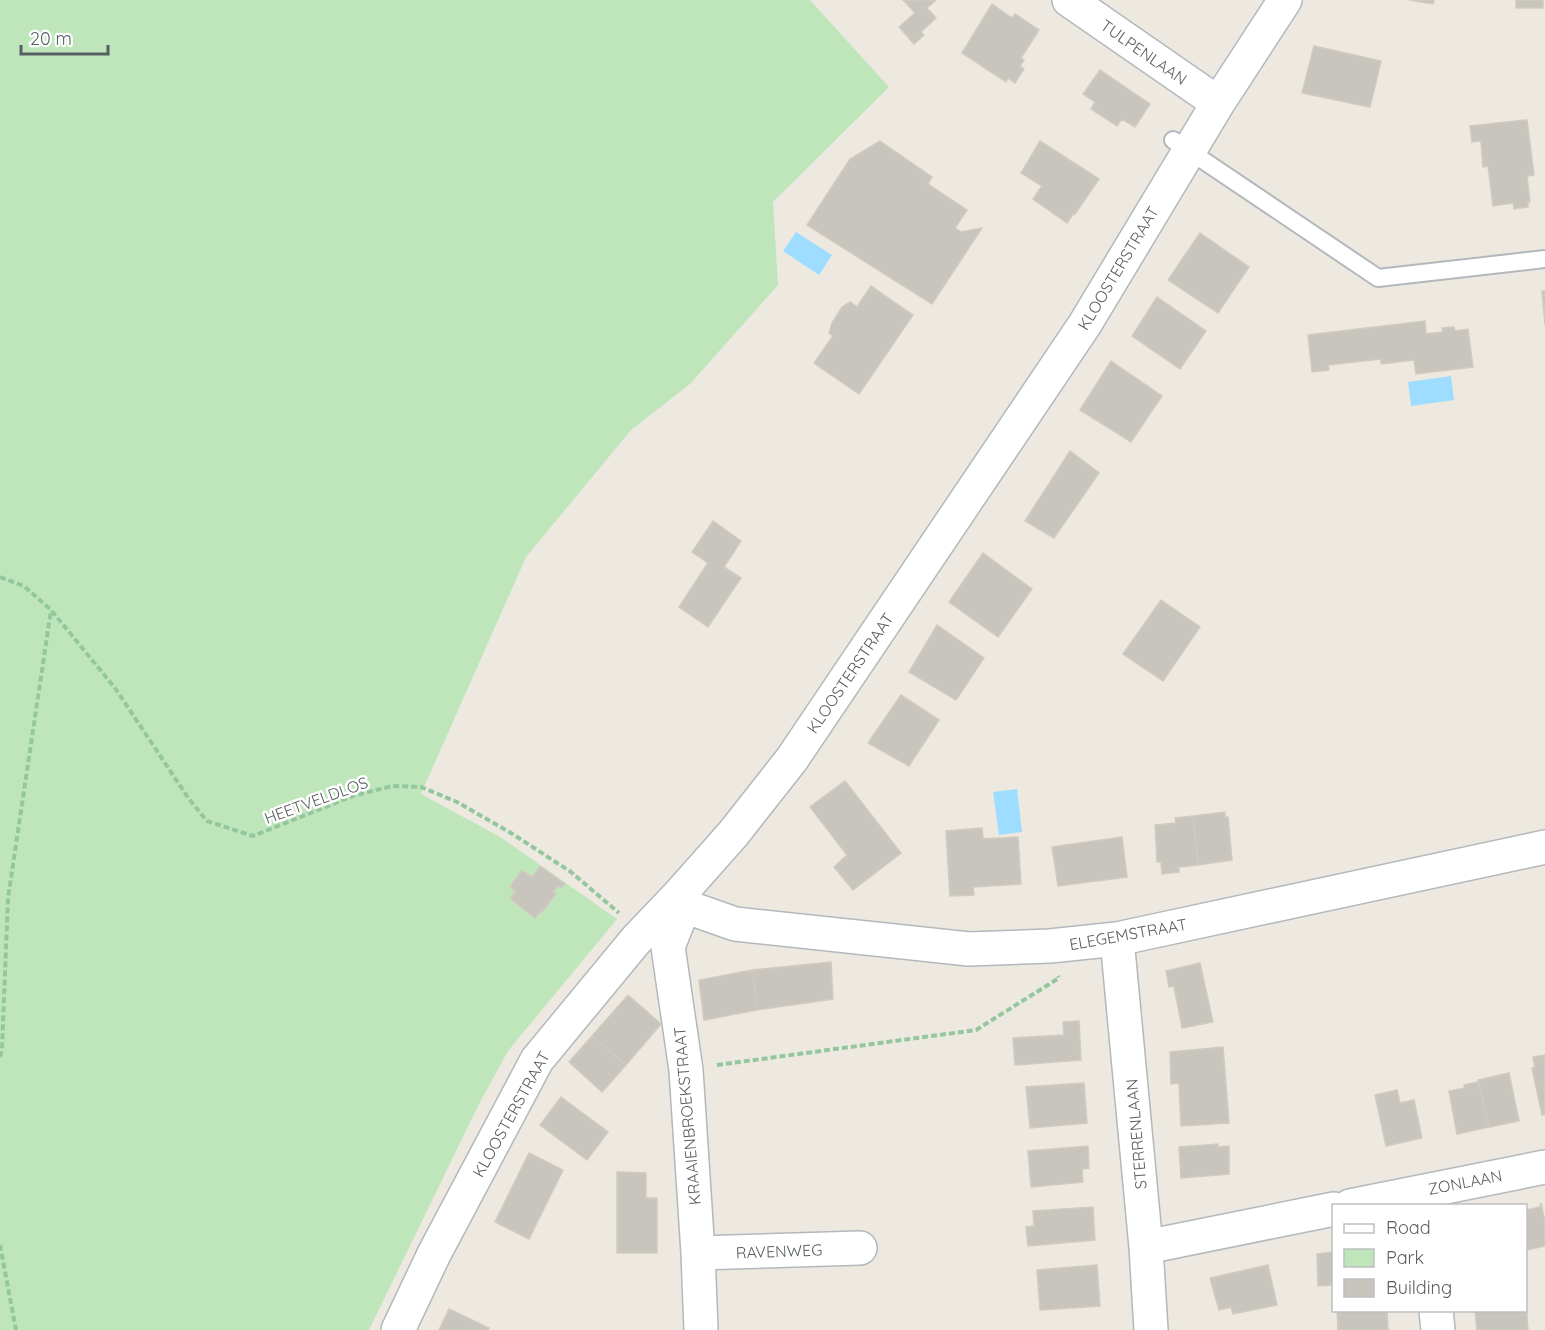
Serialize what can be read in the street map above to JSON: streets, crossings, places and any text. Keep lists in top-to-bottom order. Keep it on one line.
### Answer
{"streets":{"street":["TULPENLAAN","KLOOSTERSTRAAT","ELEGEMSTRAAT","KRAAIENBROEKSTRAAT","STERRENLAAN","ZONLAAN","RAVENWEG"],"path":["HEETVELDLOS"]},"crossings":[["TULPENLAAN","KLOOSTERSTRAAT"],["KLOOSTERSTRAAT","HEETVELDLOS"],["KLOOSTERSTRAAT","ELEGEMSTRAAT"],["KLOOSTERSTRAAT","KRAAIENBROEKSTRAAT"],["ELEGEMSTRAAT","KRAAIENBROEKSTRAAT"],["ELEGEMSTRAAT","STERRENLAAN"],["KRAAIENBROEKSTRAAT","RAVENWEG"]],"legend":["Road","Park","Building"],"scale_bar":"20 m"}
